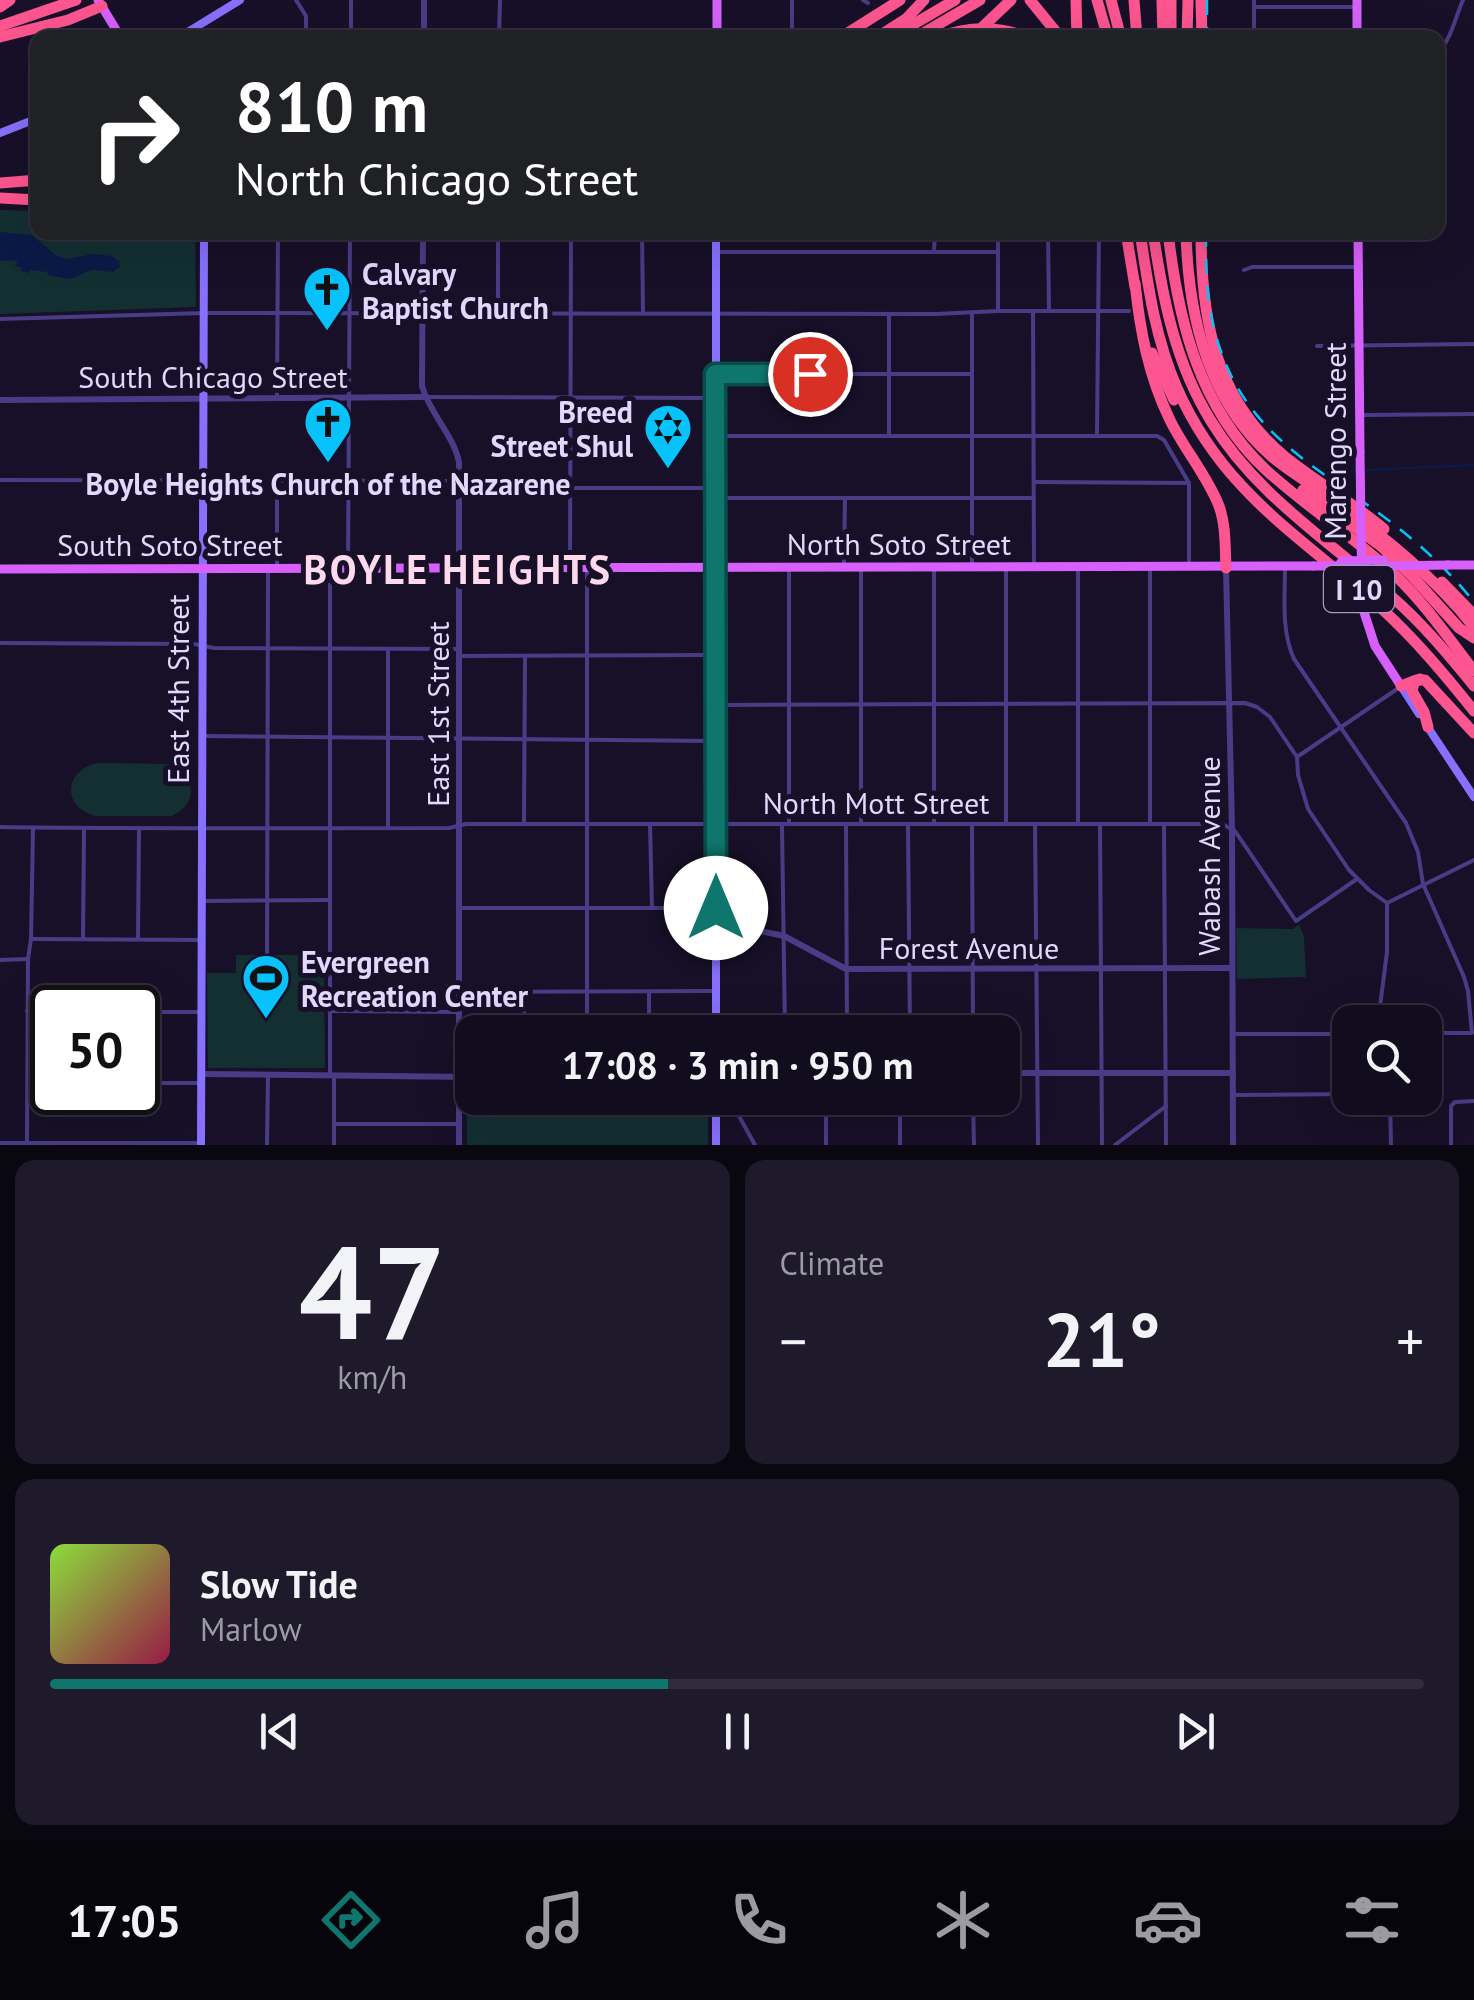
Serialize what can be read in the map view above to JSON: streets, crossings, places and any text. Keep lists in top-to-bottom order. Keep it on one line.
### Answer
{"streets":{"highway":["I 10"],"main road":["Marengo Street","North Soto Street","South Soto Street","East 4th Street"],"street":["South Chicago Street","East 1st Street","North Mott Street","Wabash Avenue","Forest Avenue"]},"crossings":[["South Chicago Street","East 4th Street"],["South Chicago Street","East 1st Street"],["Marengo Street","North Soto Street"],["North Soto Street","South Soto Street"],["North Soto Street","East 1st Street"],["North Soto Street","Wabash Avenue"],["South Soto Street","East 4th Street"],["South Soto Street","East 1st Street"],["East 4th Street","North Mott Street"],["East 1st Street","North Mott Street"],["North Mott Street","Wabash Avenue"],["Wabash Avenue","Forest Avenue"]],"districts":["BOYLE HEIGHTS"],"places":{"church":["Calvary Baptist Church","Boyle Heights Church of the Nazarene"],"synagogue":["Breed Street Shul"],"sports":["Evergreen Recreation Center"]},"page":{"turn":["810 m","North Chicago Street"],"limit":"50","trip":"17:08 · 3 min · 950 m","tile":[["47","km/h"],"Climate"],"heat":["−","21°","+"],"song":["Slow Tide","Marlow"],"tabs":"17:05"}}
